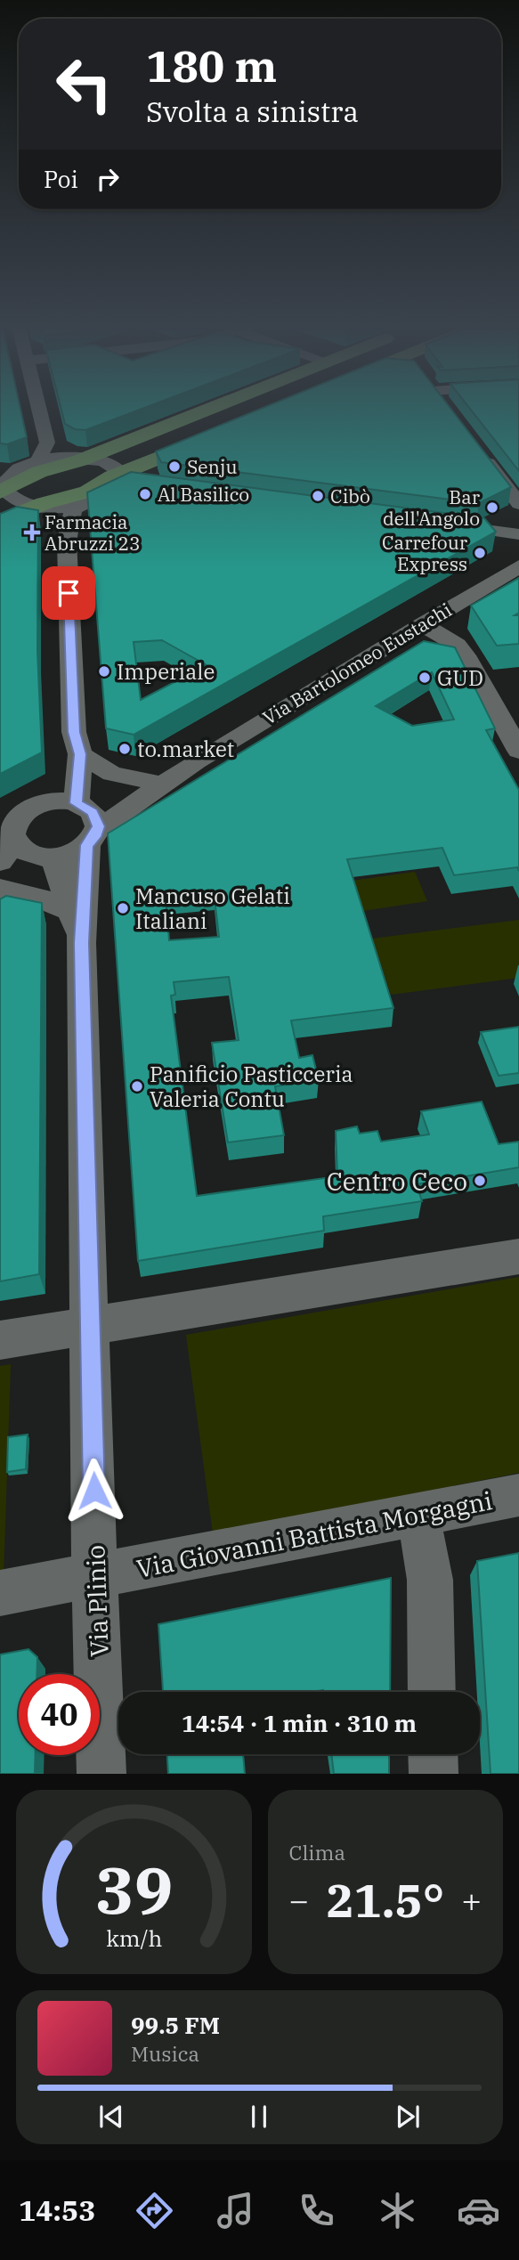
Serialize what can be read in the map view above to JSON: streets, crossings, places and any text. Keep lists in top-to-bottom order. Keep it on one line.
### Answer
{"streets":{"street":["Via Bartolomeo Eustachi","Via Giovanni Battista Morgagni","Via Plinio"]},"crossings":[["Via Bartolomeo Eustachi","Via Plinio"],["Via Giovanni Battista Morgagni","Via Plinio"]],"places":{"other":["Senju","Al Basilico","Cibò","Bar dell'Angolo","Carrefour Express","Imperiale","GUD","to.market","Mancuso Gelati Italiani","Panificio Pasticceria Valeria Contu","Centro Ceco"],"health":["Farmacia Abruzzi 23"]},"page":{"turn":["180 m","Svolta a sinistra"],"then":"Poi","limit":"40","trip":"14:54 · 1 min · 310 m","tile":"Clima","heat":["−","21.5°","+"],"song":["99.5 FM","Musica"],"tabs":"14:53","gauge":["39","km/h"]}}
